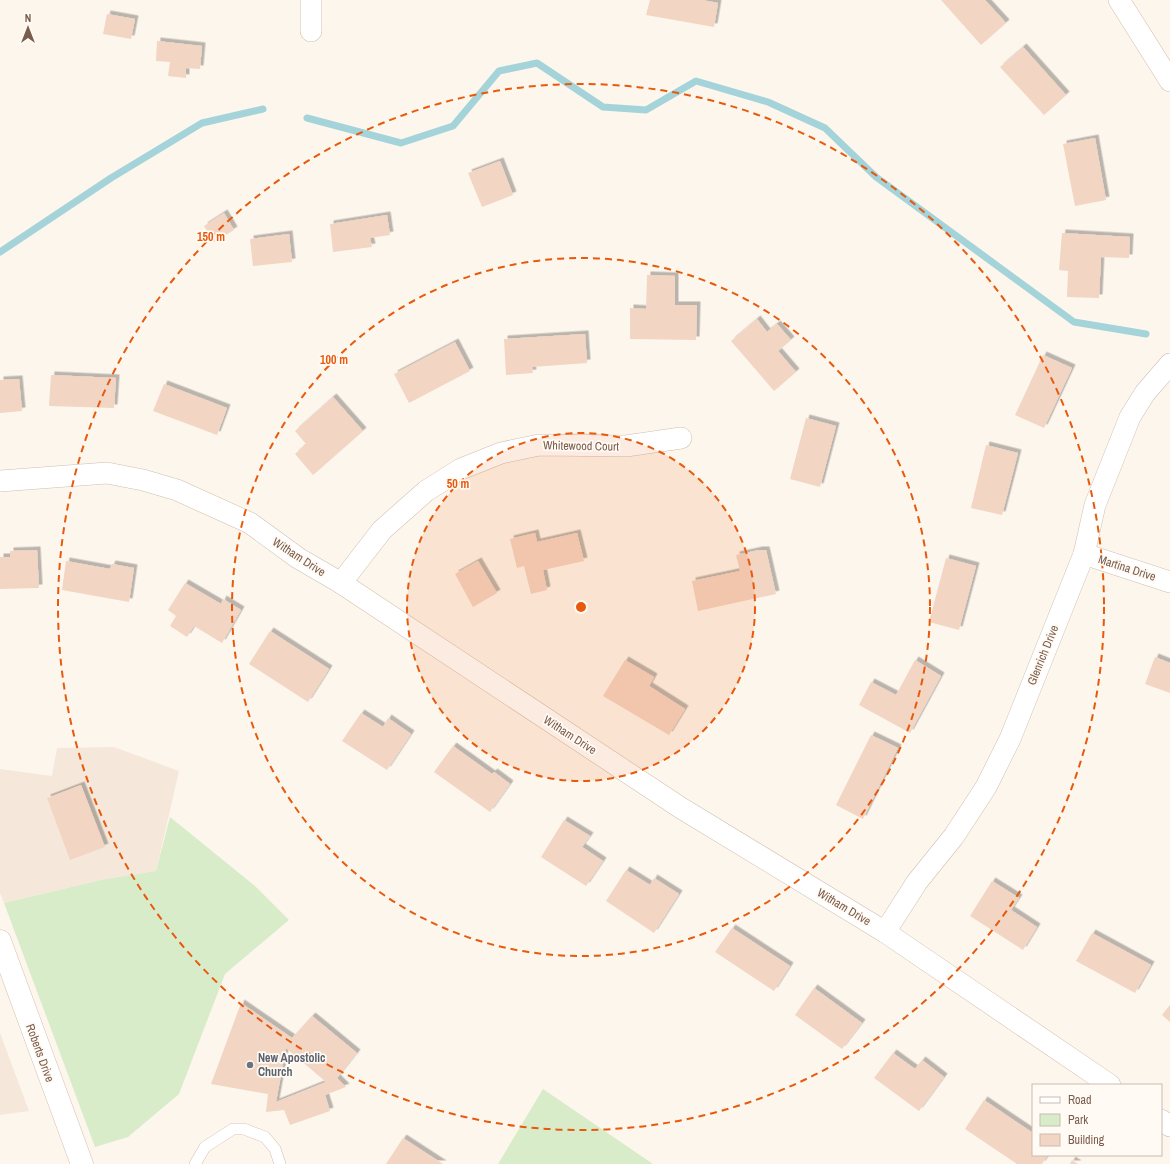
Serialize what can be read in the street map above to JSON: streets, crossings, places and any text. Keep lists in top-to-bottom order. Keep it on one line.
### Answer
{"streets":{"street":["Whitewood Court","Witham Drive","Martina Drive","Glenrich Drive","Roberts Drive"]},"crossings":[["Whitewood Court","Witham Drive"],["Witham Drive","Glenrich Drive"],["Martina Drive","Glenrich Drive"]],"places":["New Apostolic Church"],"legend":["Road","Park","Building"],"north":"top","rings":["150 m","100 m","50 m"]}
